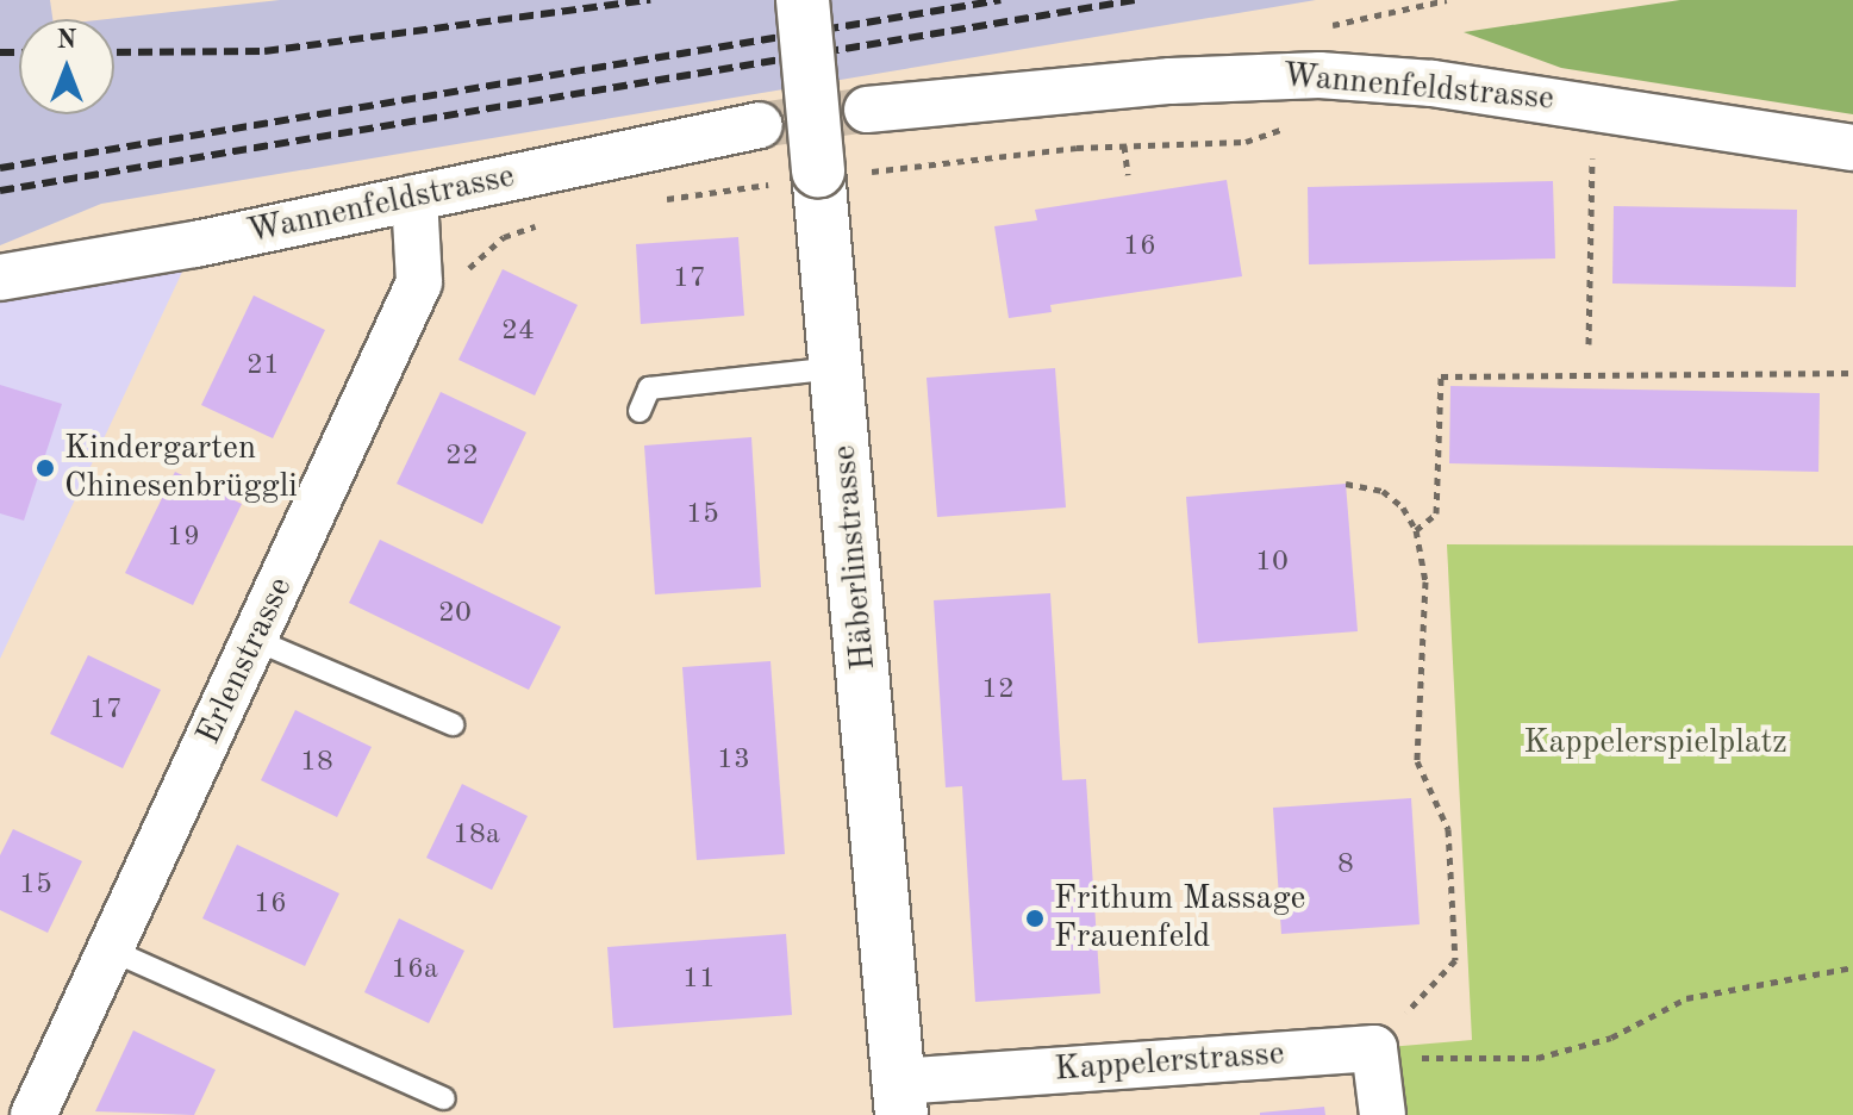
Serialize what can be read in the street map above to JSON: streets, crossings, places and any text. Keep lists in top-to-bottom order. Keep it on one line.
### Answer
{"streets":{"street":["Wannenfeldstrasse","Häberlinstrasse","Erlenstrasse","Kappelerstrasse"]},"crossings":[["Wannenfeldstrasse","Erlenstrasse"],["Häberlinstrasse","Kappelerstrasse"]],"parks":["Kappelerspielplatz"],"places":["Kindergarten Chinesenbrüggli","Frithum Massage Frauenfeld"],"house_numbers":["16","17","24","21","22","15","19","10","20","12","17","13","18","18a","8","15","16","16a","11"],"north":"top"}
